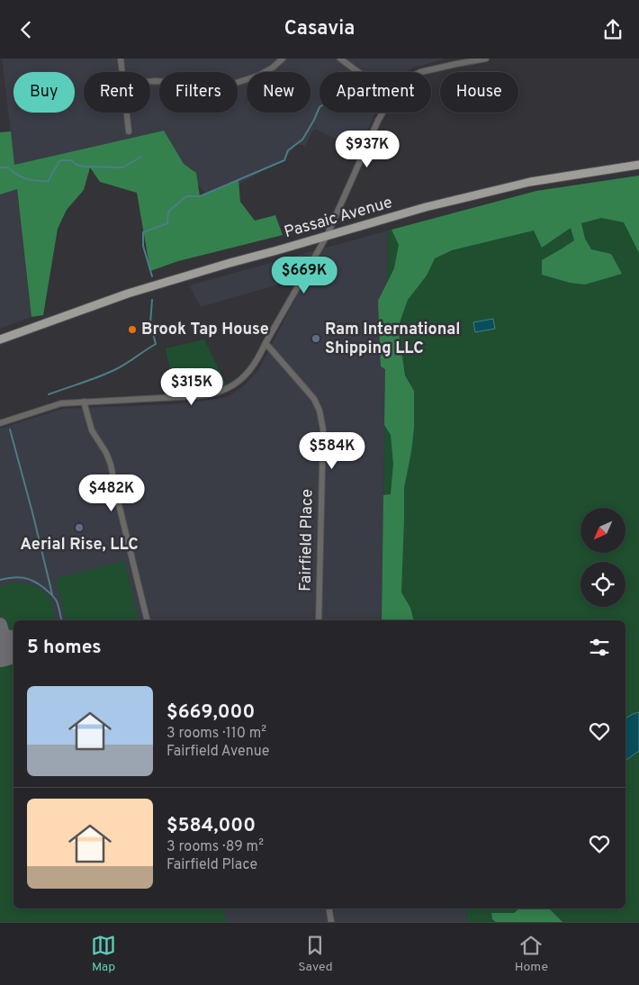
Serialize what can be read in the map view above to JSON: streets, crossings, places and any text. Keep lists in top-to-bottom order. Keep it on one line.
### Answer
{"streets":{"main road":["Passaic Avenue"],"street":["Fairfield Place"]},"places":["Brook Tap House","Ram International Shipping LLC","Aerial Rise, LLC"],"north":"bottom left","page":{"header":"Casavia","chip":["Buy","Rent","Filters","New","Apartment","House"],"price":["$937K","$669K","$315K","$584K","$482K"],"heading":"5 homes","list":[{"name":"$669,000","note":"3 rooms · 110 m² · Fairfield Avenue"},{"name":"$584,000","note":"3 rooms · 89 m² · Fairfield Place"}],"tabs":["Map","Saved","Home"]}}
